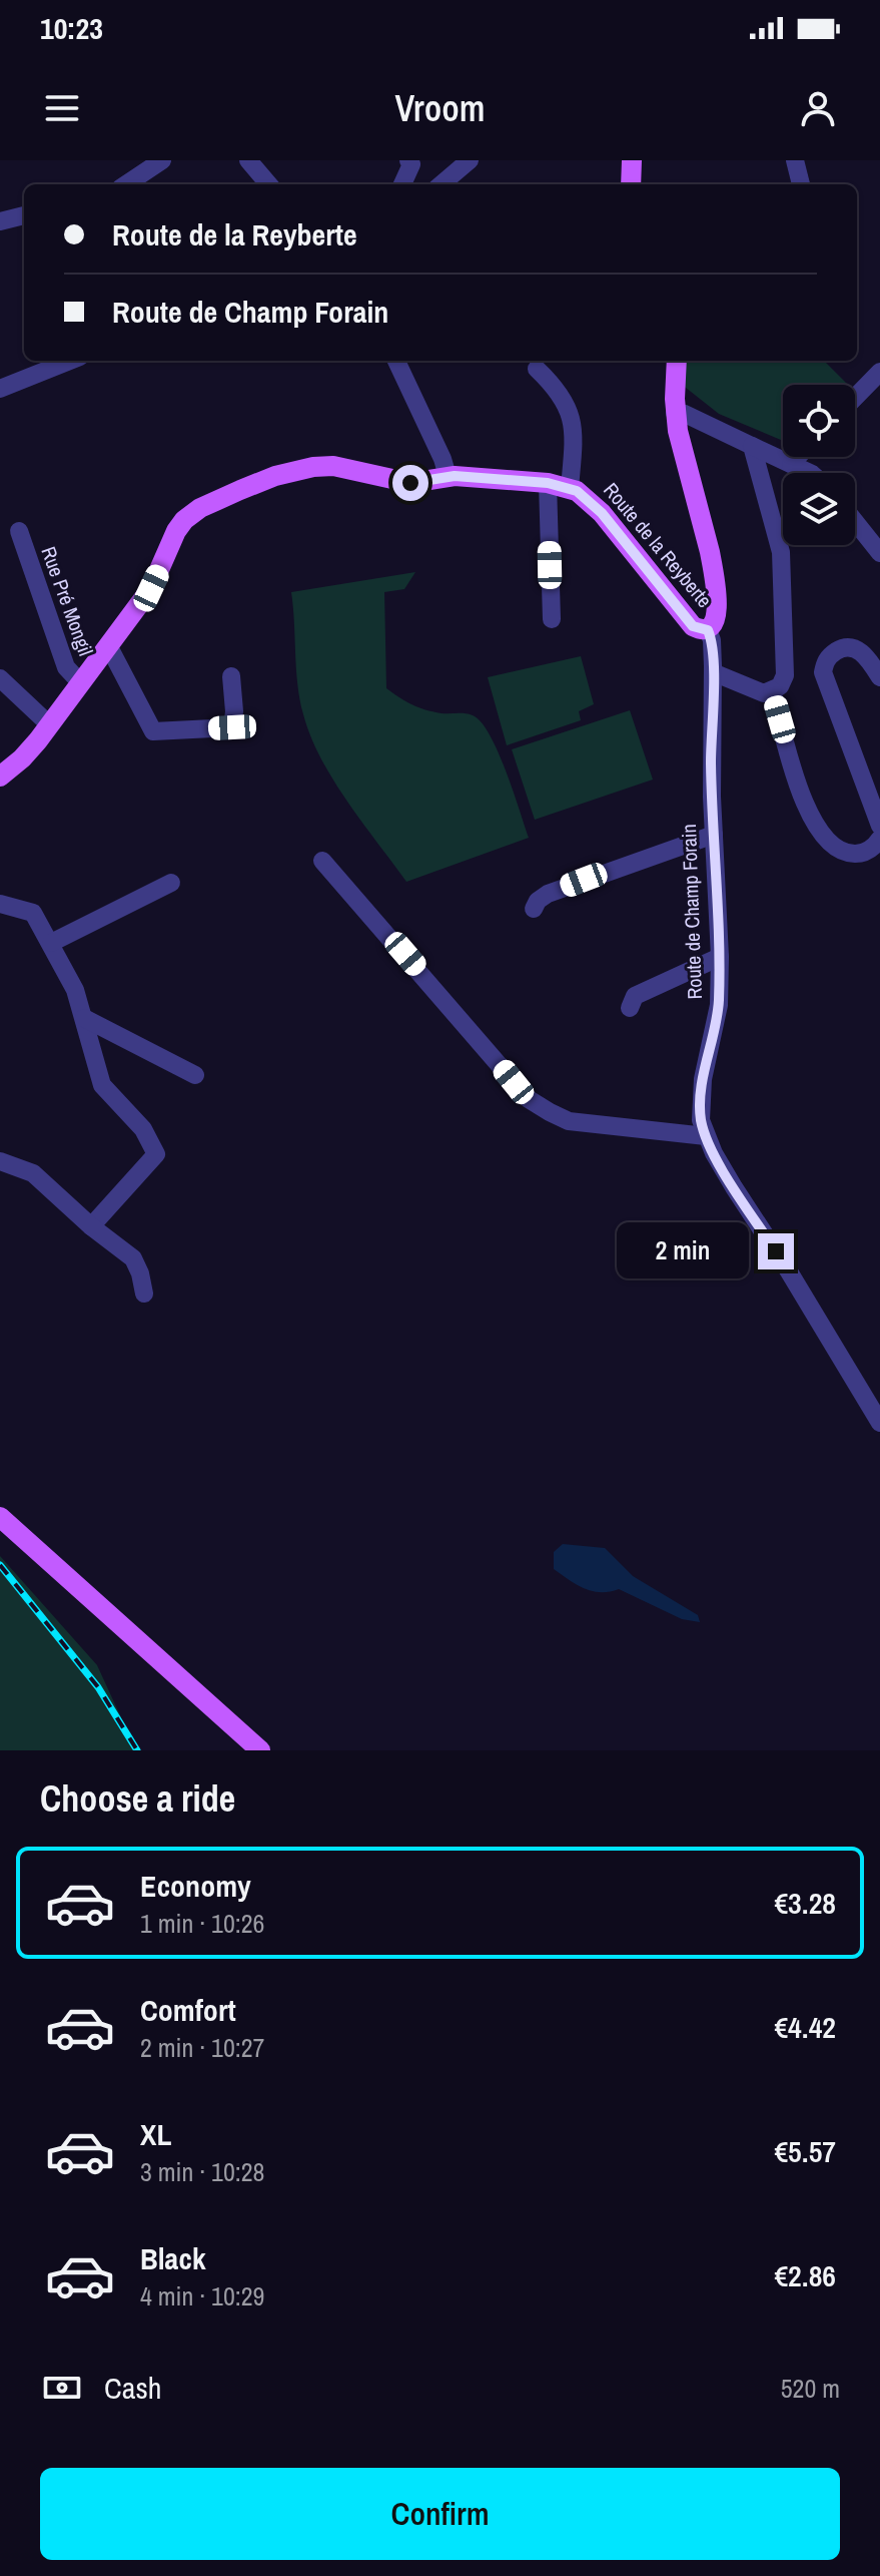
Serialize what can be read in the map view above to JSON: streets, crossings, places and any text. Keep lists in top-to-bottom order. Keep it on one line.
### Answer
{"streets":{"main road":["Route de la Reyberte","Route de Champ Forain"],"street":["Rue Pré Mongil"]},"crossings":[["Route de la Reyberte","Rue Pré Mongil"],["Route de la Reyberte","Route de Champ Forain"]],"page":{"status":"10:23","header":"Vroom","banner":["Route de la Reyberte","Route de Champ Forain"],"bubble":"2 min","heading":"Choose a ride","list":[{"name":"Economy","note":"1 min · 10:26","value":"€3.28"},{"name":"Comfort","note":"2 min · 10:27","value":"€4.42"},{"name":"XL","note":"3 min · 10:28","value":"€5.57"},{"name":"Black","note":"4 min · 10:29","value":"€2.86"}],"pay":["Cash","520 m"],"buttons":"Confirm"}}
